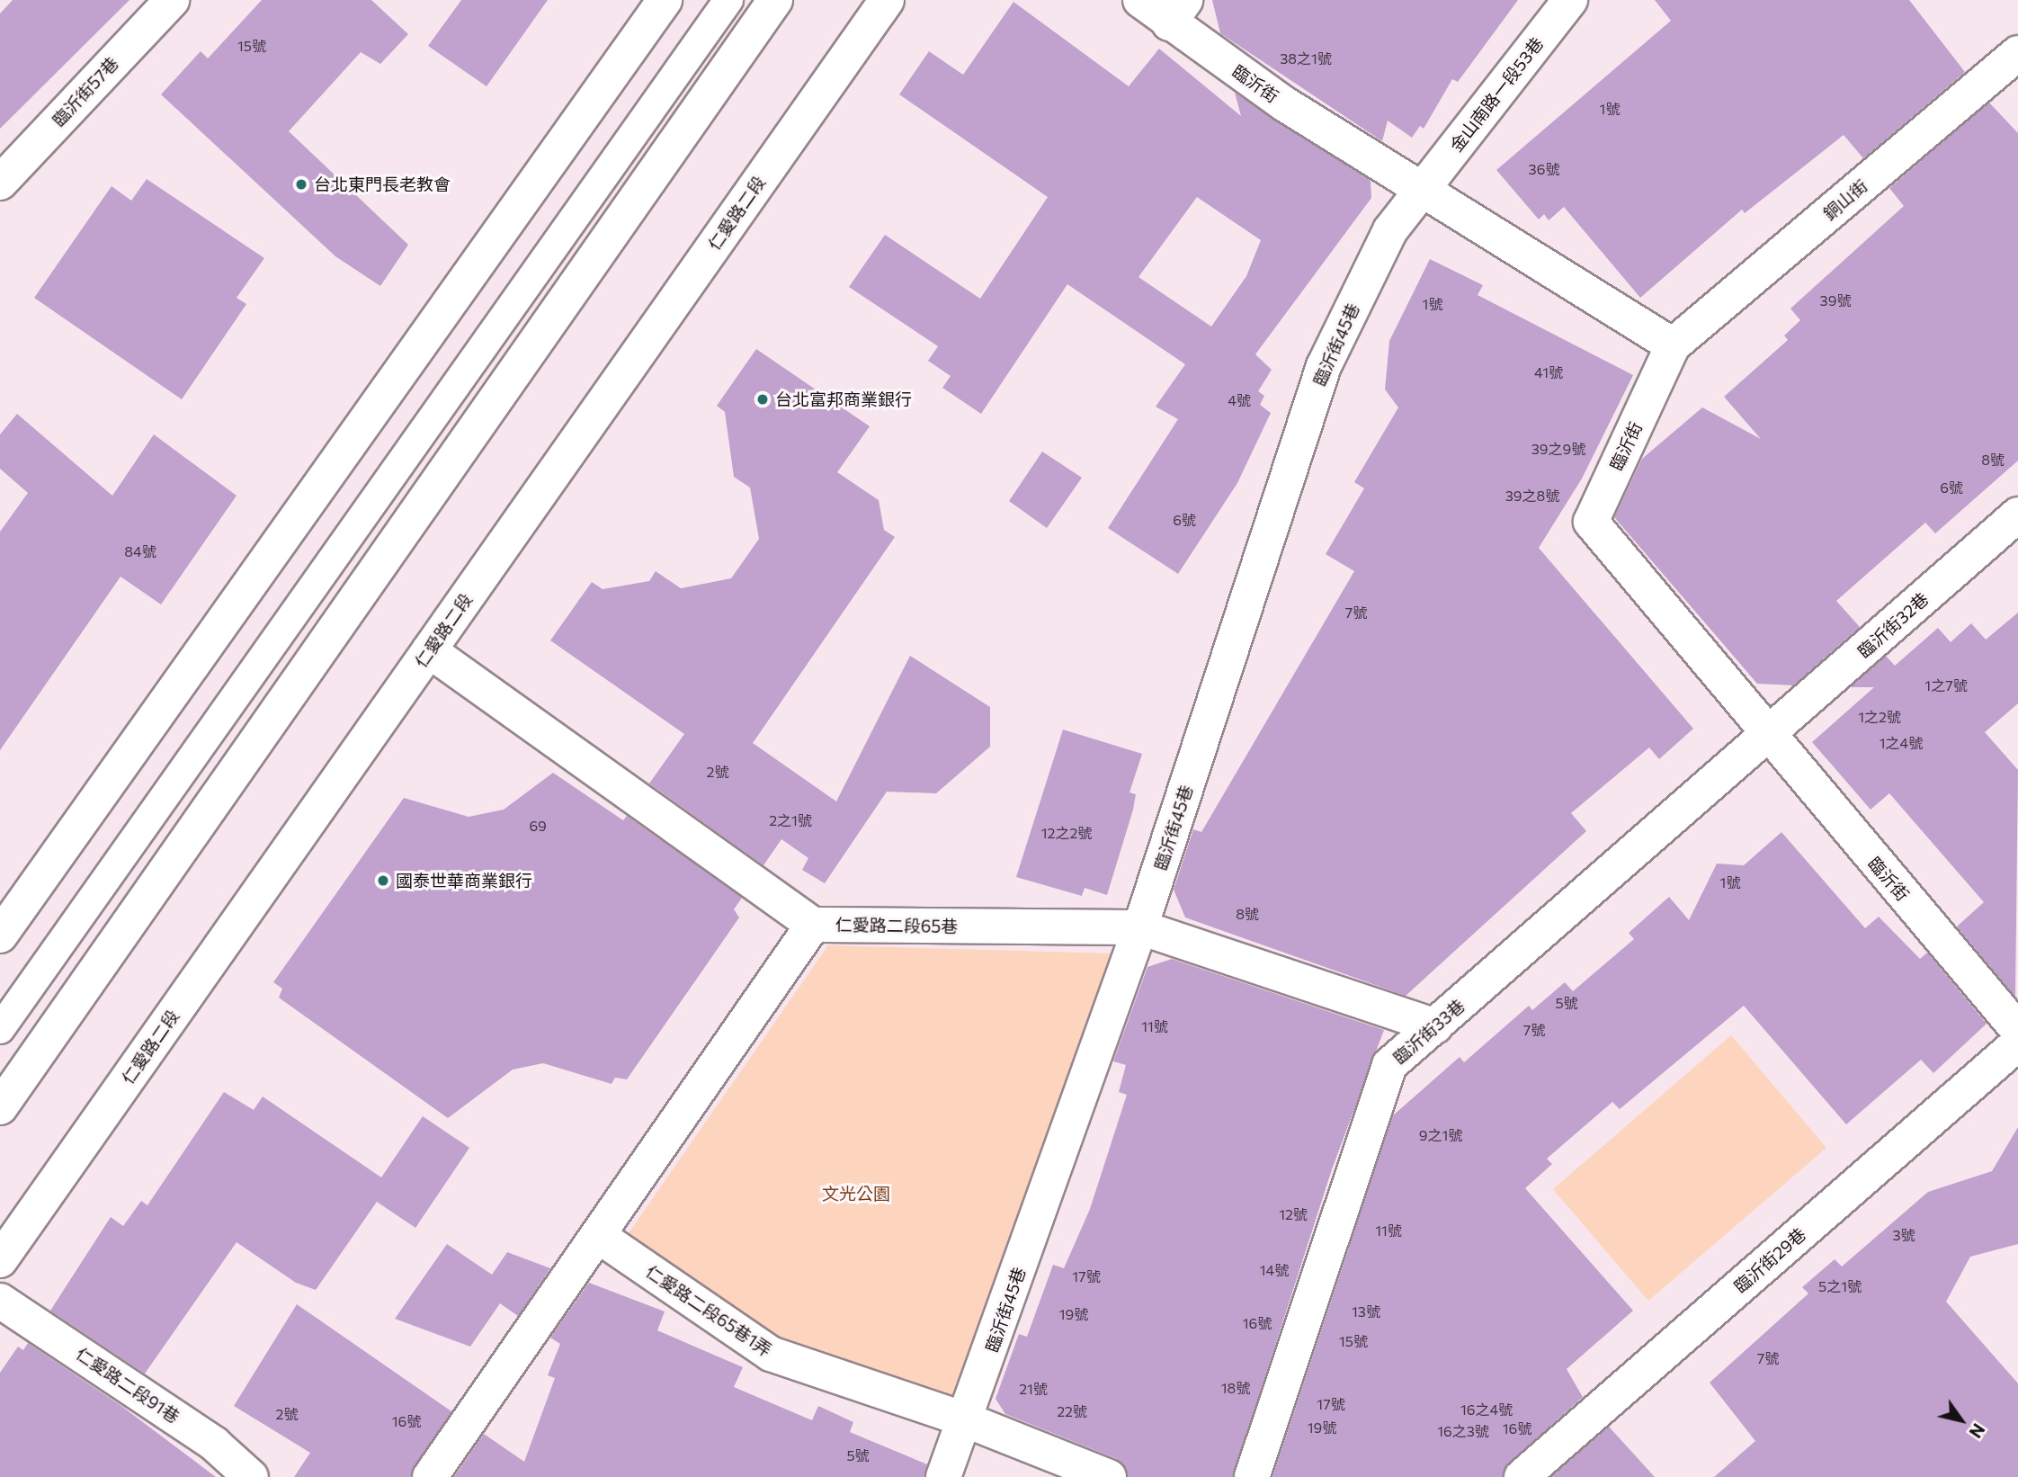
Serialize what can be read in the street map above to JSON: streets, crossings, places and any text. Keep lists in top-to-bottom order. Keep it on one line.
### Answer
{"streets":{"street":["臨沂街","臨沂街57巷","金山南路一段53巷","銅山街","仁愛路二段","臨沂街45巷","臨沂街32巷","仁愛路二段65巷","臨沂街33巷","臨沂街29巷","仁愛路二段65巷1弄","仁愛路二段91巷"]},"crossings":[["臨沂街","金山南路一段53巷"],["臨沂街","銅山街"],["臨沂街","臨沂街45巷"],["臨沂街","臨沂街32巷"],["臨沂街","臨沂街33巷"],["金山南路一段53巷","臨沂街45巷"],["仁愛路二段","仁愛路二段65巷"],["臨沂街45巷","仁愛路二段65巷"],["臨沂街45巷","仁愛路二段65巷1弄"],["臨沂街32巷","臨沂街33巷"],["仁愛路二段65巷","臨沂街33巷"]],"parks":["文光公園"],"places":["台北東門長老教會","台北富邦商業銀行","國泰世華商業銀行"],"house_numbers":["15號","38之1號","1號","36號","39號","1號","41號","4號","39之9號","8號","6號","39之8號","6號","84號","7號","1之7號","1之2號","1之4號","2號","2之1號","69","12之2號","1號","8號","5號","11號","7號","9之1號","12號","11號","3號","14號","17號","5之1號","13號","19號","16號","15號","7號","18號","21號","17號","16之4號","22號","2號","16號","19號","16號","16之3號","5號"],"north":"bottom right"}
